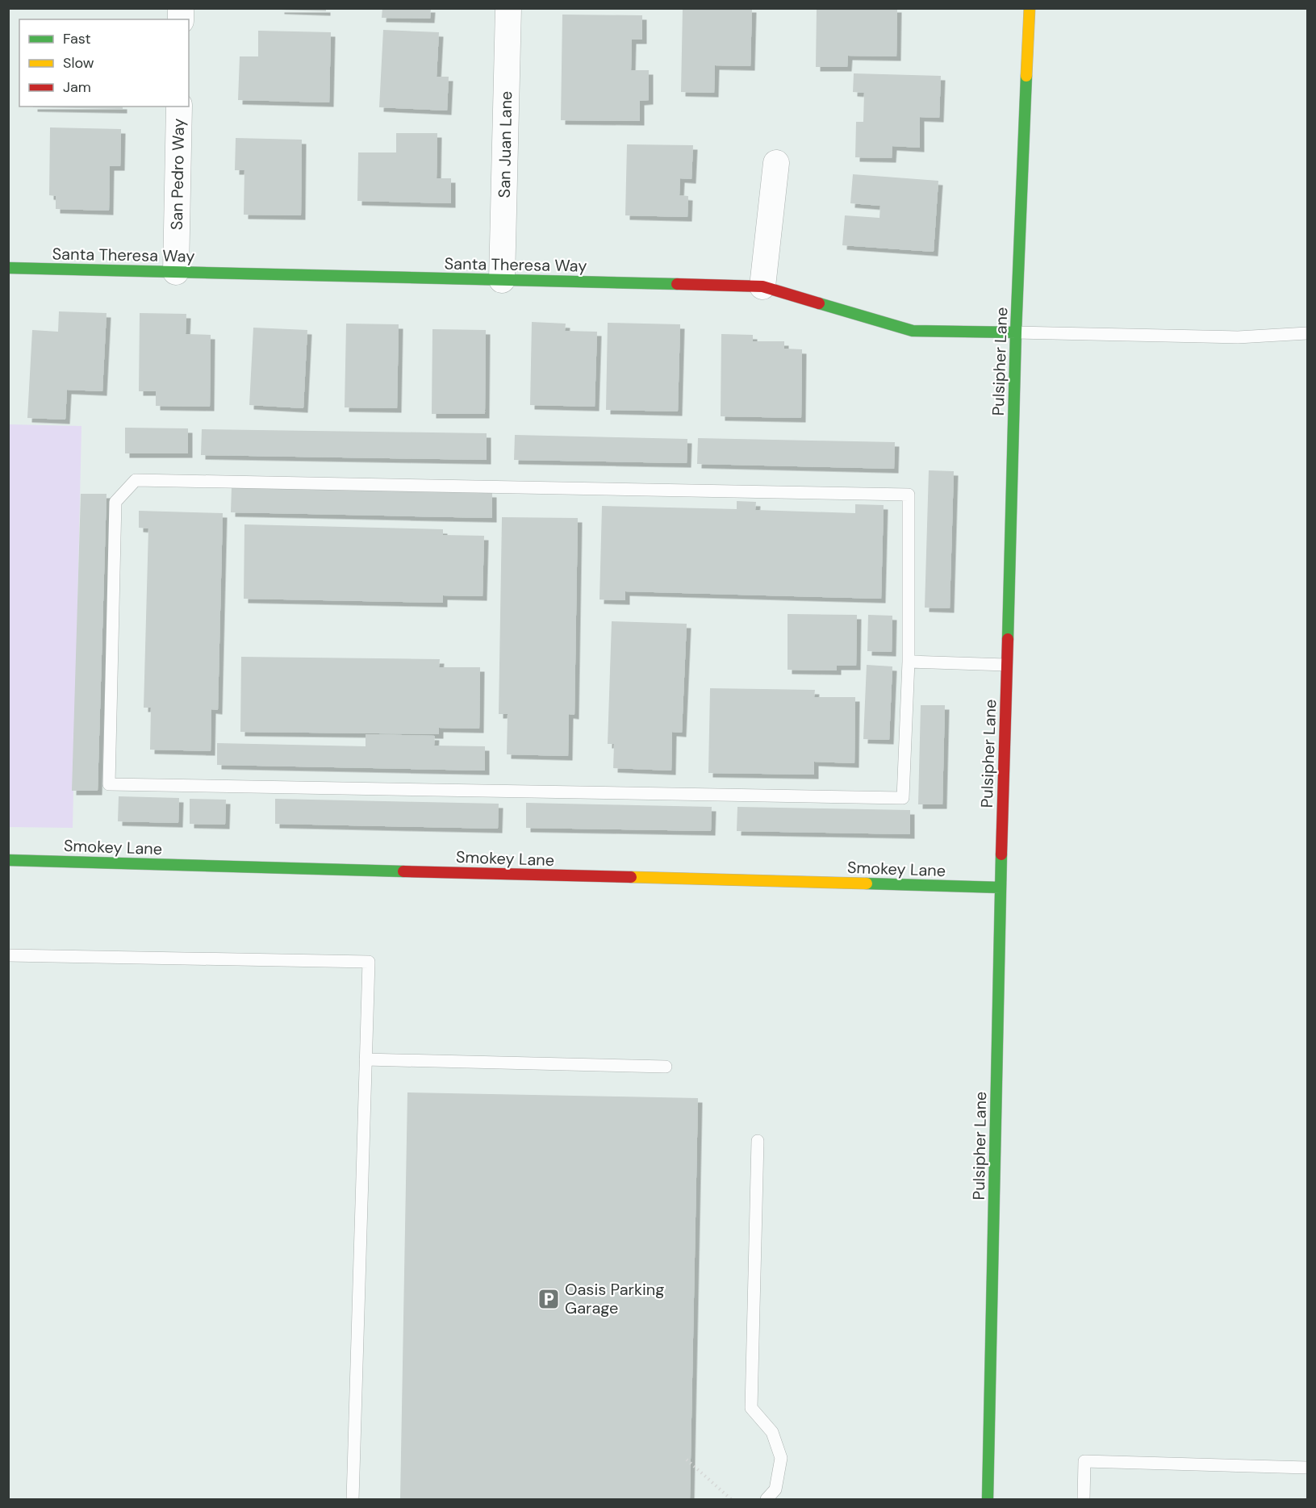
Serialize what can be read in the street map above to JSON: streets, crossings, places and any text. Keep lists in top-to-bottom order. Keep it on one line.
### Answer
{"streets":{"street":["San Juan Lane","San Pedro Way","Santa Theresa Way","Pulsipher Lane","Smokey Lane"]},"crossings":[["San Juan Lane","Santa Theresa Way"],["San Pedro Way","Santa Theresa Way"],["Santa Theresa Way","Pulsipher Lane"],["Pulsipher Lane","Smokey Lane"]],"places":{"parking":["Oasis Parking Garage"]},"legend":["Fast","Slow","Jam"]}
